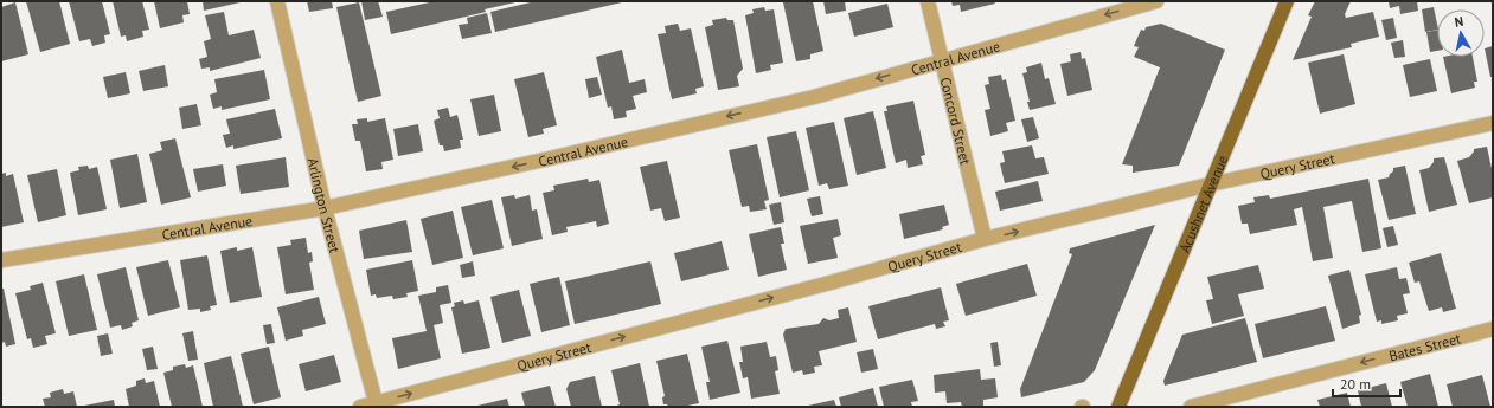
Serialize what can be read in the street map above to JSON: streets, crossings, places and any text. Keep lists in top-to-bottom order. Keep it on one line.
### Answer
{"streets":{"main road":["Acushnet Avenue"],"street":["Central Avenue","Concord Street","Query Street","Arlington Street","Bates Street"]},"crossings":[["Central Avenue","Concord Street"],["Central Avenue","Arlington Street"],["Concord Street","Query Street"],["Query Street","Acushnet Avenue"],["Query Street","Arlington Street"]],"one_way":["Central Avenue","Query Street","Bates Street"],"scale_bar":"20 m","north":"top"}
